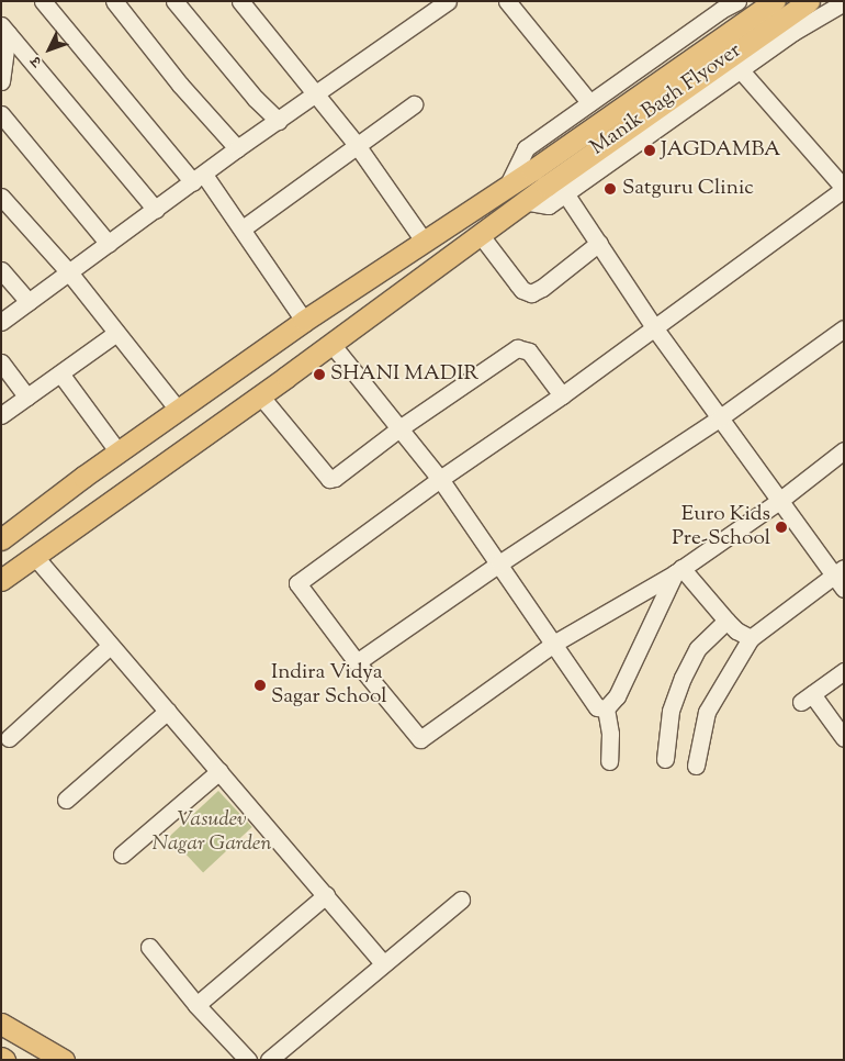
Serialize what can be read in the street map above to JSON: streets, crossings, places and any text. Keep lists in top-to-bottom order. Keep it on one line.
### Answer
{"streets":{"main road":["Manik Bagh Flyover"]},"parks":["Vasudev Nagar Garden"],"places":["JAGDAMBA","Satguru Clinic","SHANI MADIR","Euro Kids Pre-School","Indira Vidya Sagar School"],"north":"bottom left"}
